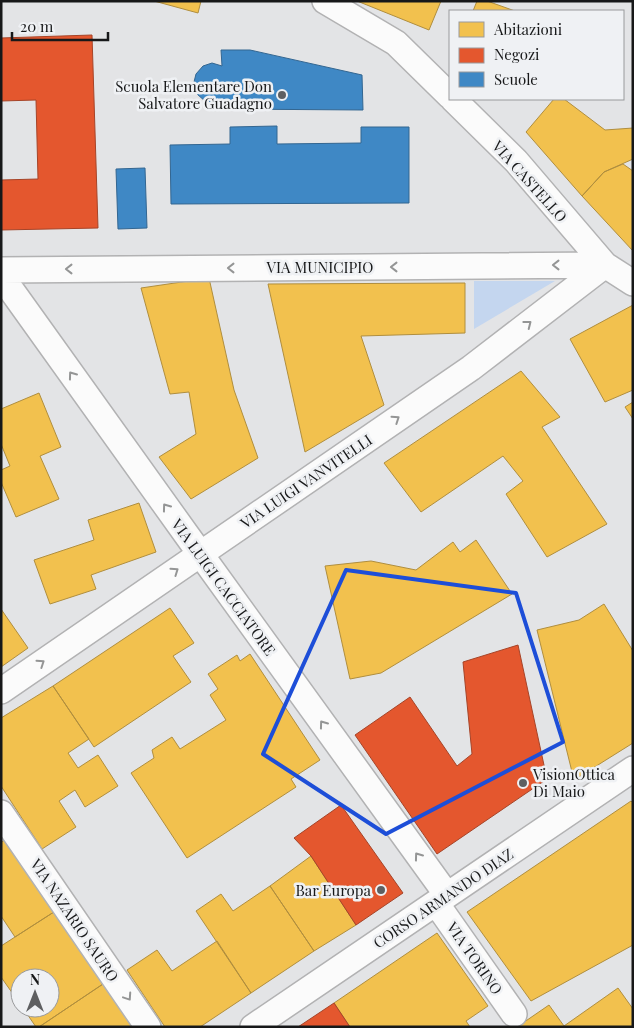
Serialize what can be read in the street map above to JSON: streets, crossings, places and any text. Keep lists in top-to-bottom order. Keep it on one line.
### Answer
{"streets":{"street":["VIA CASTELLO","VIA MUNICIPIO","VIA LUIGI VANVITELLI","VIA LUIGI CACCIATORE","CORSO ARMANDO DIAZ","VIA NAZARIO SAURO","VIA TORINO"]},"crossings":[["VIA CASTELLO","VIA MUNICIPIO"],["VIA CASTELLO","VIA LUIGI VANVITELLI"],["VIA MUNICIPIO","VIA LUIGI VANVITELLI"],["VIA LUIGI VANVITELLI","VIA LUIGI CACCIATORE"],["VIA LUIGI CACCIATORE","CORSO ARMANDO DIAZ"],["VIA LUIGI CACCIATORE","VIA TORINO"],["CORSO ARMANDO DIAZ","VIA TORINO"]],"one_way":["VIA MUNICIPIO","VIA LUIGI VANVITELLI","VIA LUIGI CACCIATORE","VIA NAZARIO SAURO"],"places":["Scuola Elementare Don Salvatore Guadagno","VisionOttica Di Maio","Bar Europa"],"legend":["Abitazioni","Negozi","Scuole"],"scale_bar":"20 m","north":"top"}
